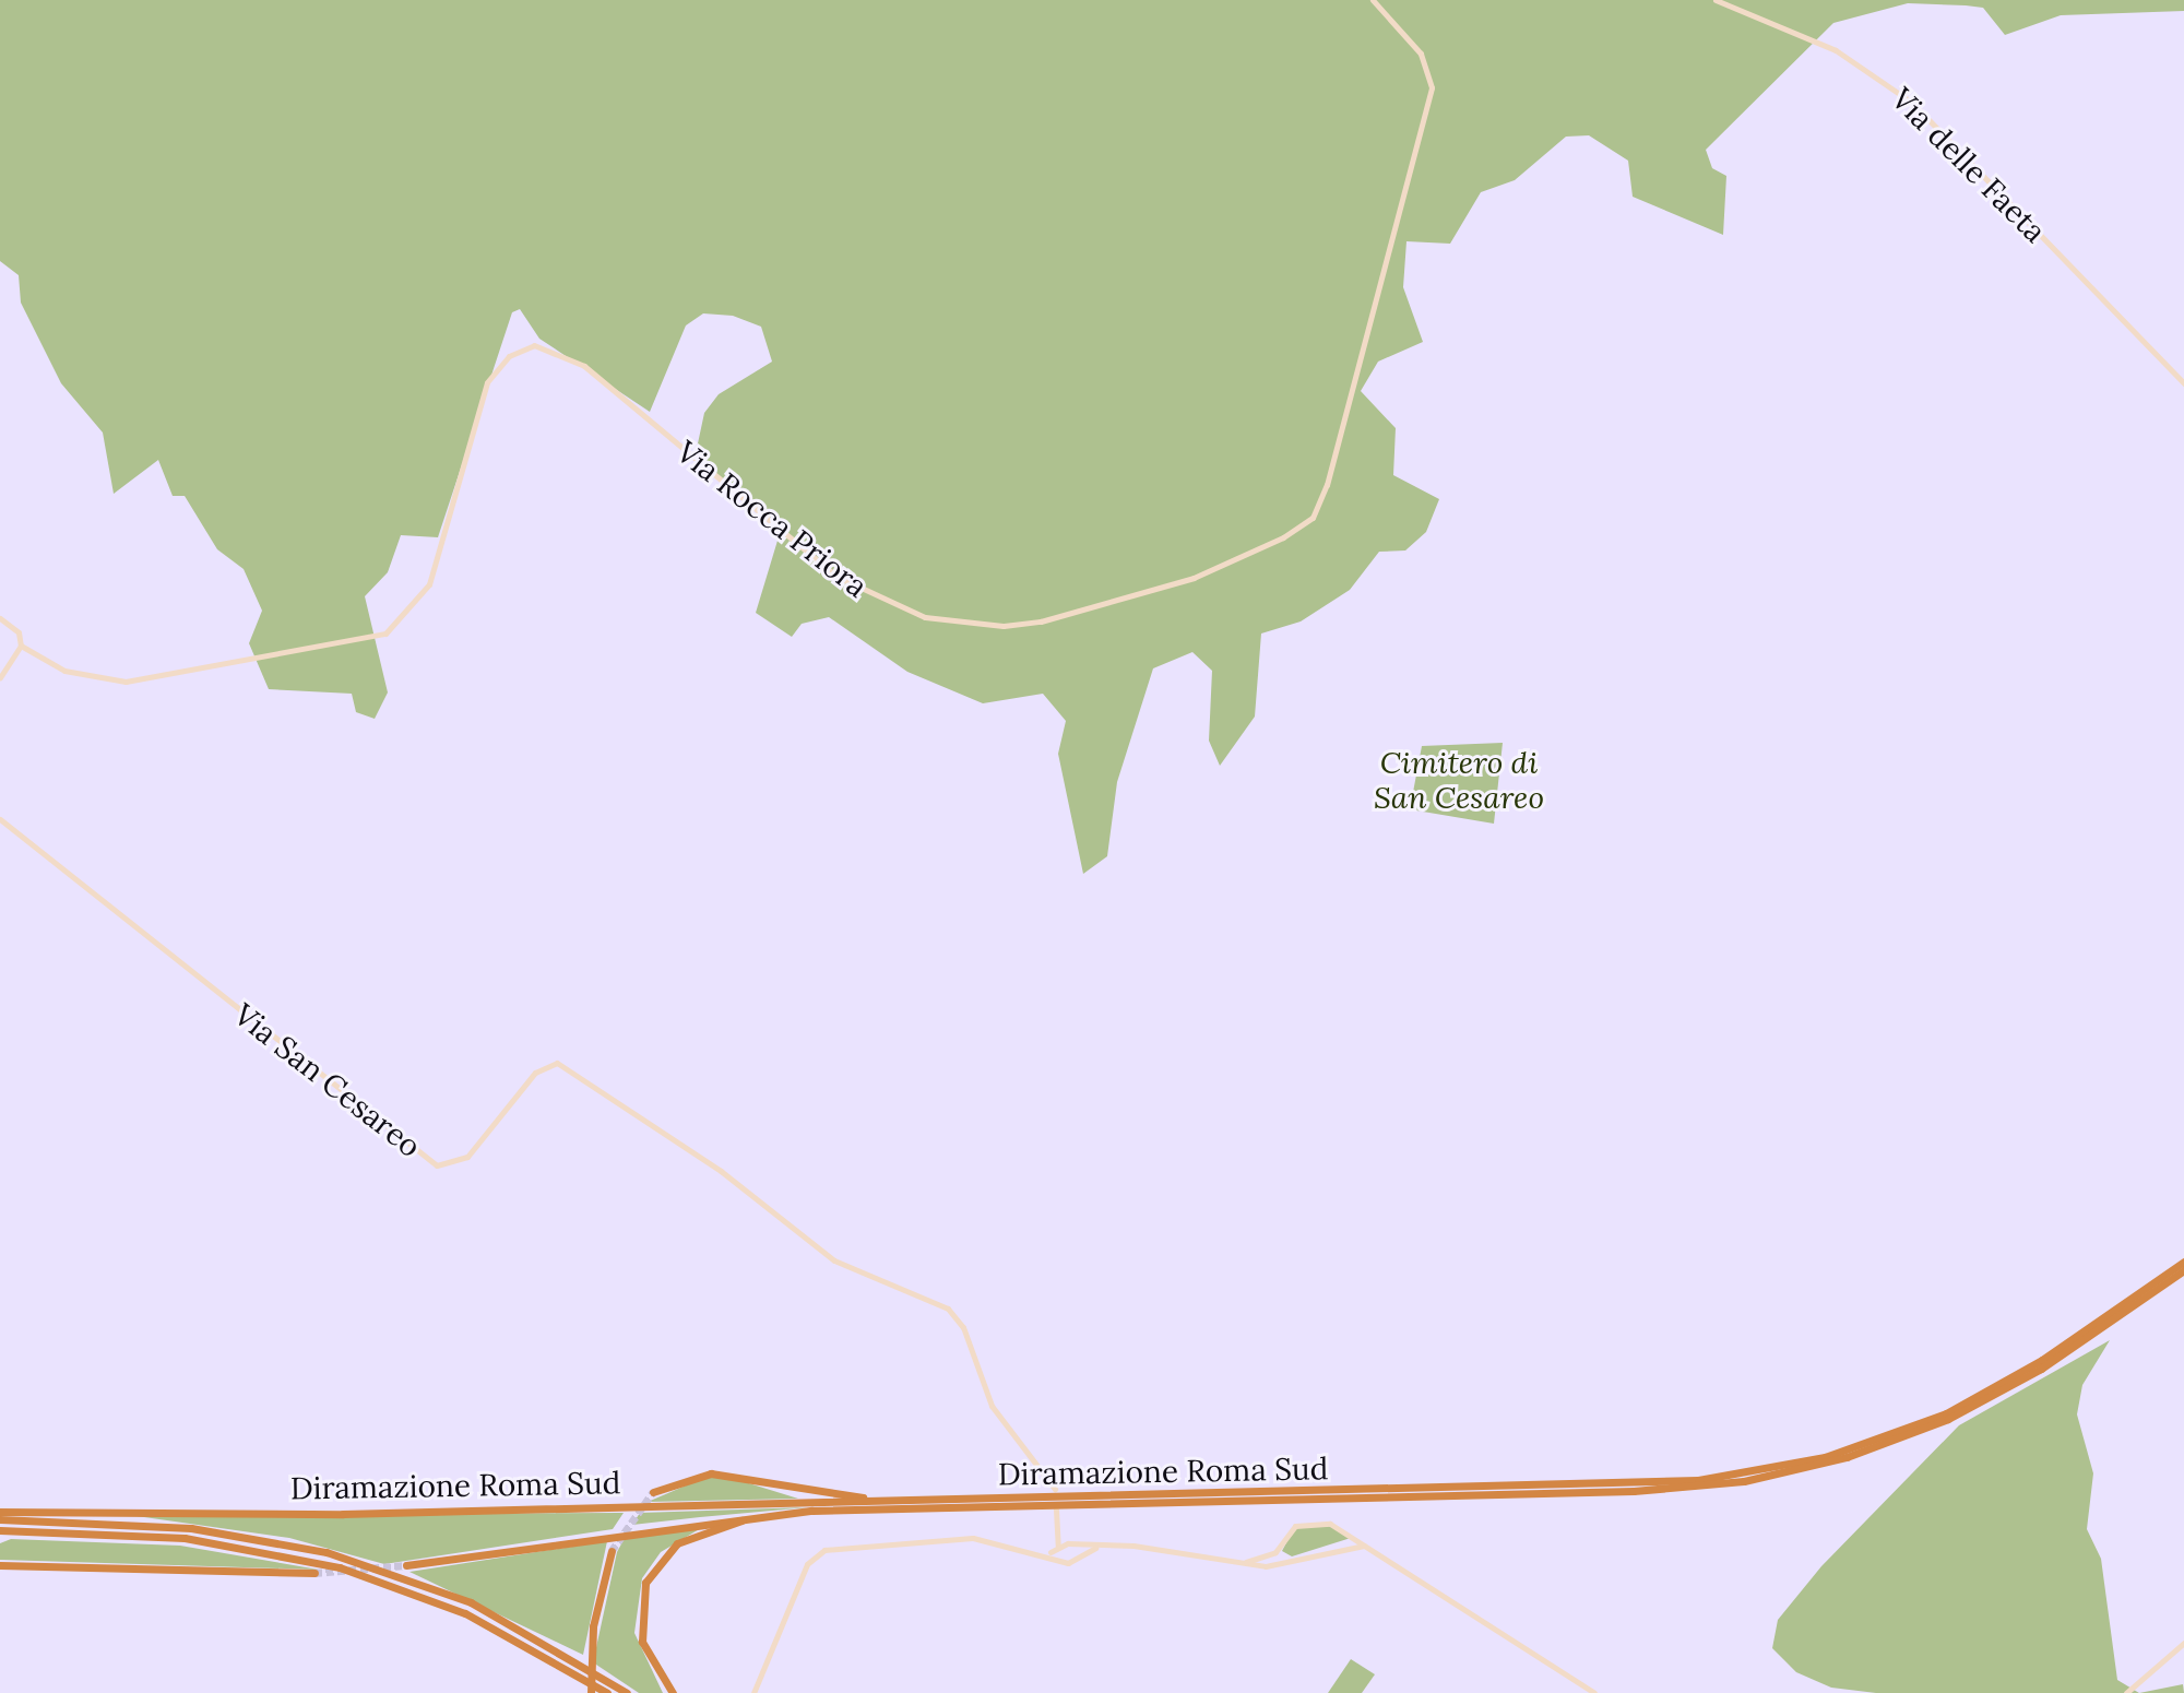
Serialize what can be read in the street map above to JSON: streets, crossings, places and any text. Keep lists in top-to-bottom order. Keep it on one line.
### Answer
{"streets":{"highway":["Diramazione Roma Sud"],"street":["Via delle Faeta","Via Rocca Priora","Via San Cesareo"]},"parks":["Cimitero di San Cesareo"]}
